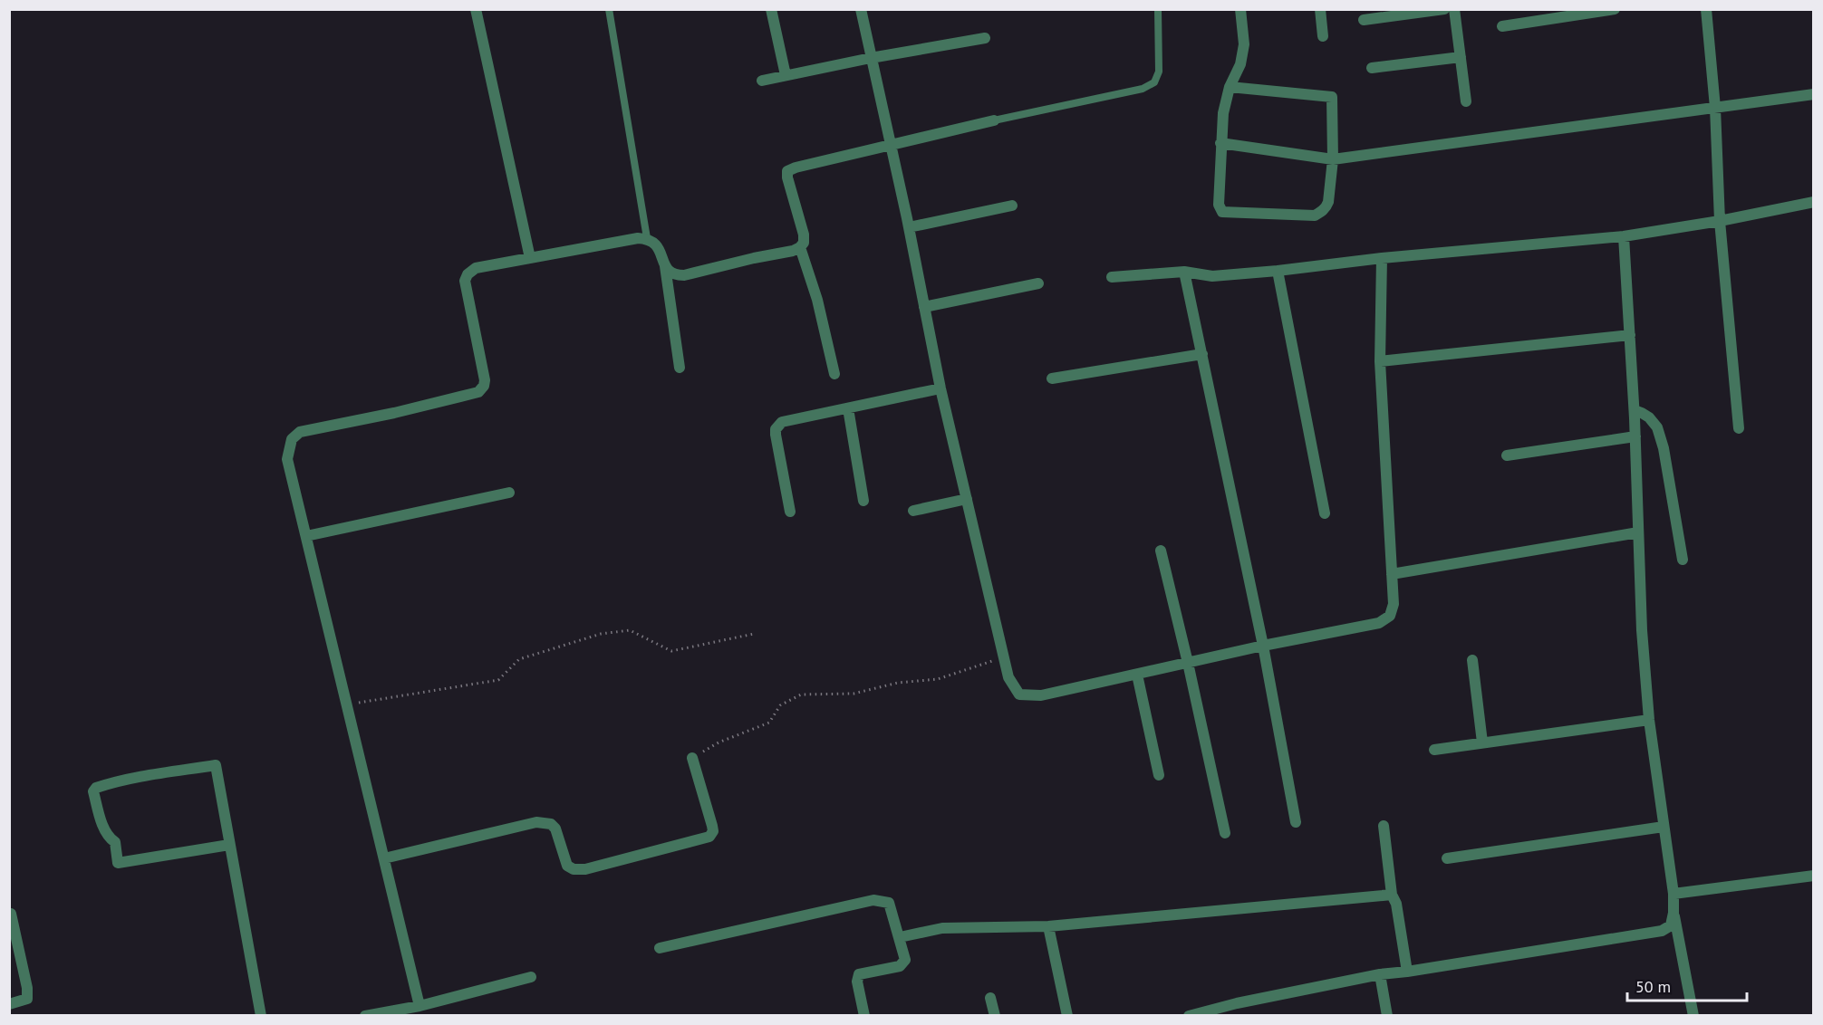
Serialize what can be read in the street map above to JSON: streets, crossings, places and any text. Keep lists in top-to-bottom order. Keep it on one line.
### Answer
{"scale_bar":"50 m"}
